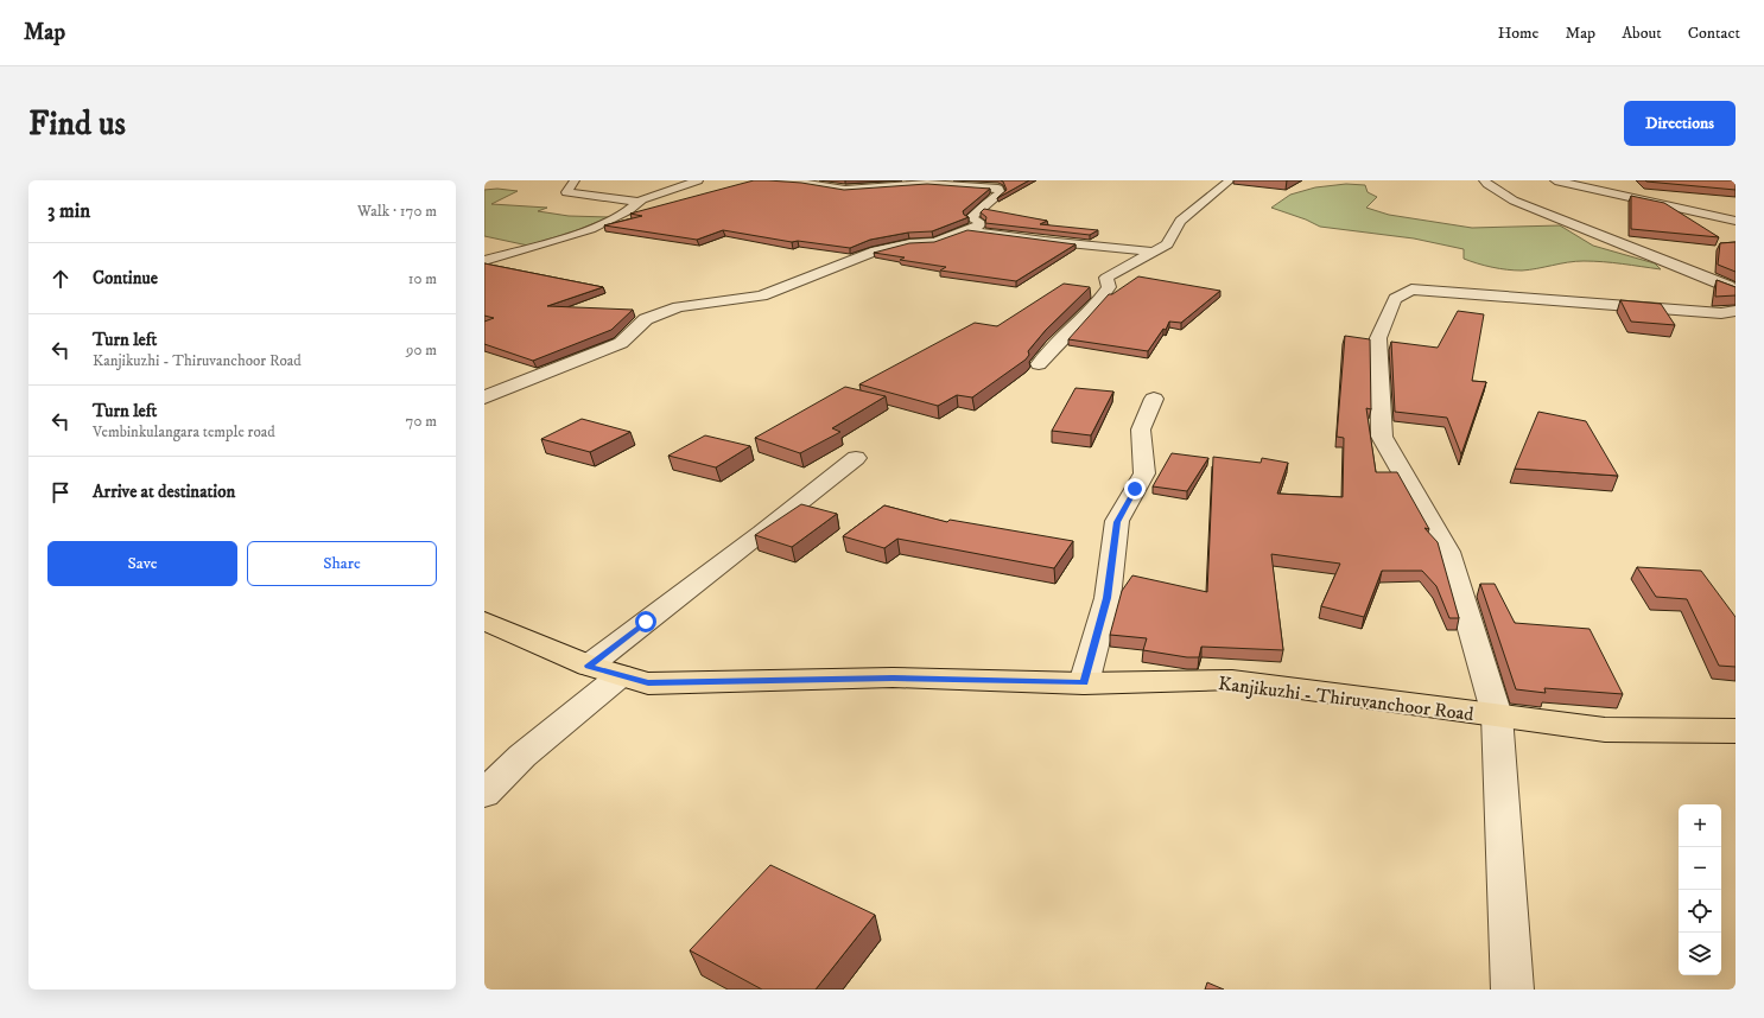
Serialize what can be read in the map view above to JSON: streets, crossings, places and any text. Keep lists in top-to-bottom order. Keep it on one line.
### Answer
{"streets":{"main road":["Kanjikuzhi - Thiruvanchoor Road"]},"page":{"header":"Map","nav":["Home","Map","About","Contact"],"buttons":["Directions",["Save","Share"]],"title":"Find us","heading":["3 min","Walk · 170 m"],"list":[["Continue","10 m"],["Turn left","Kanjikuzhi - Thiruvanchoor Road","90 m"],["Turn left","Vembinkulangara temple road","70 m"],"Arrive at destination"],"map_buttons":["+","−"]}}
